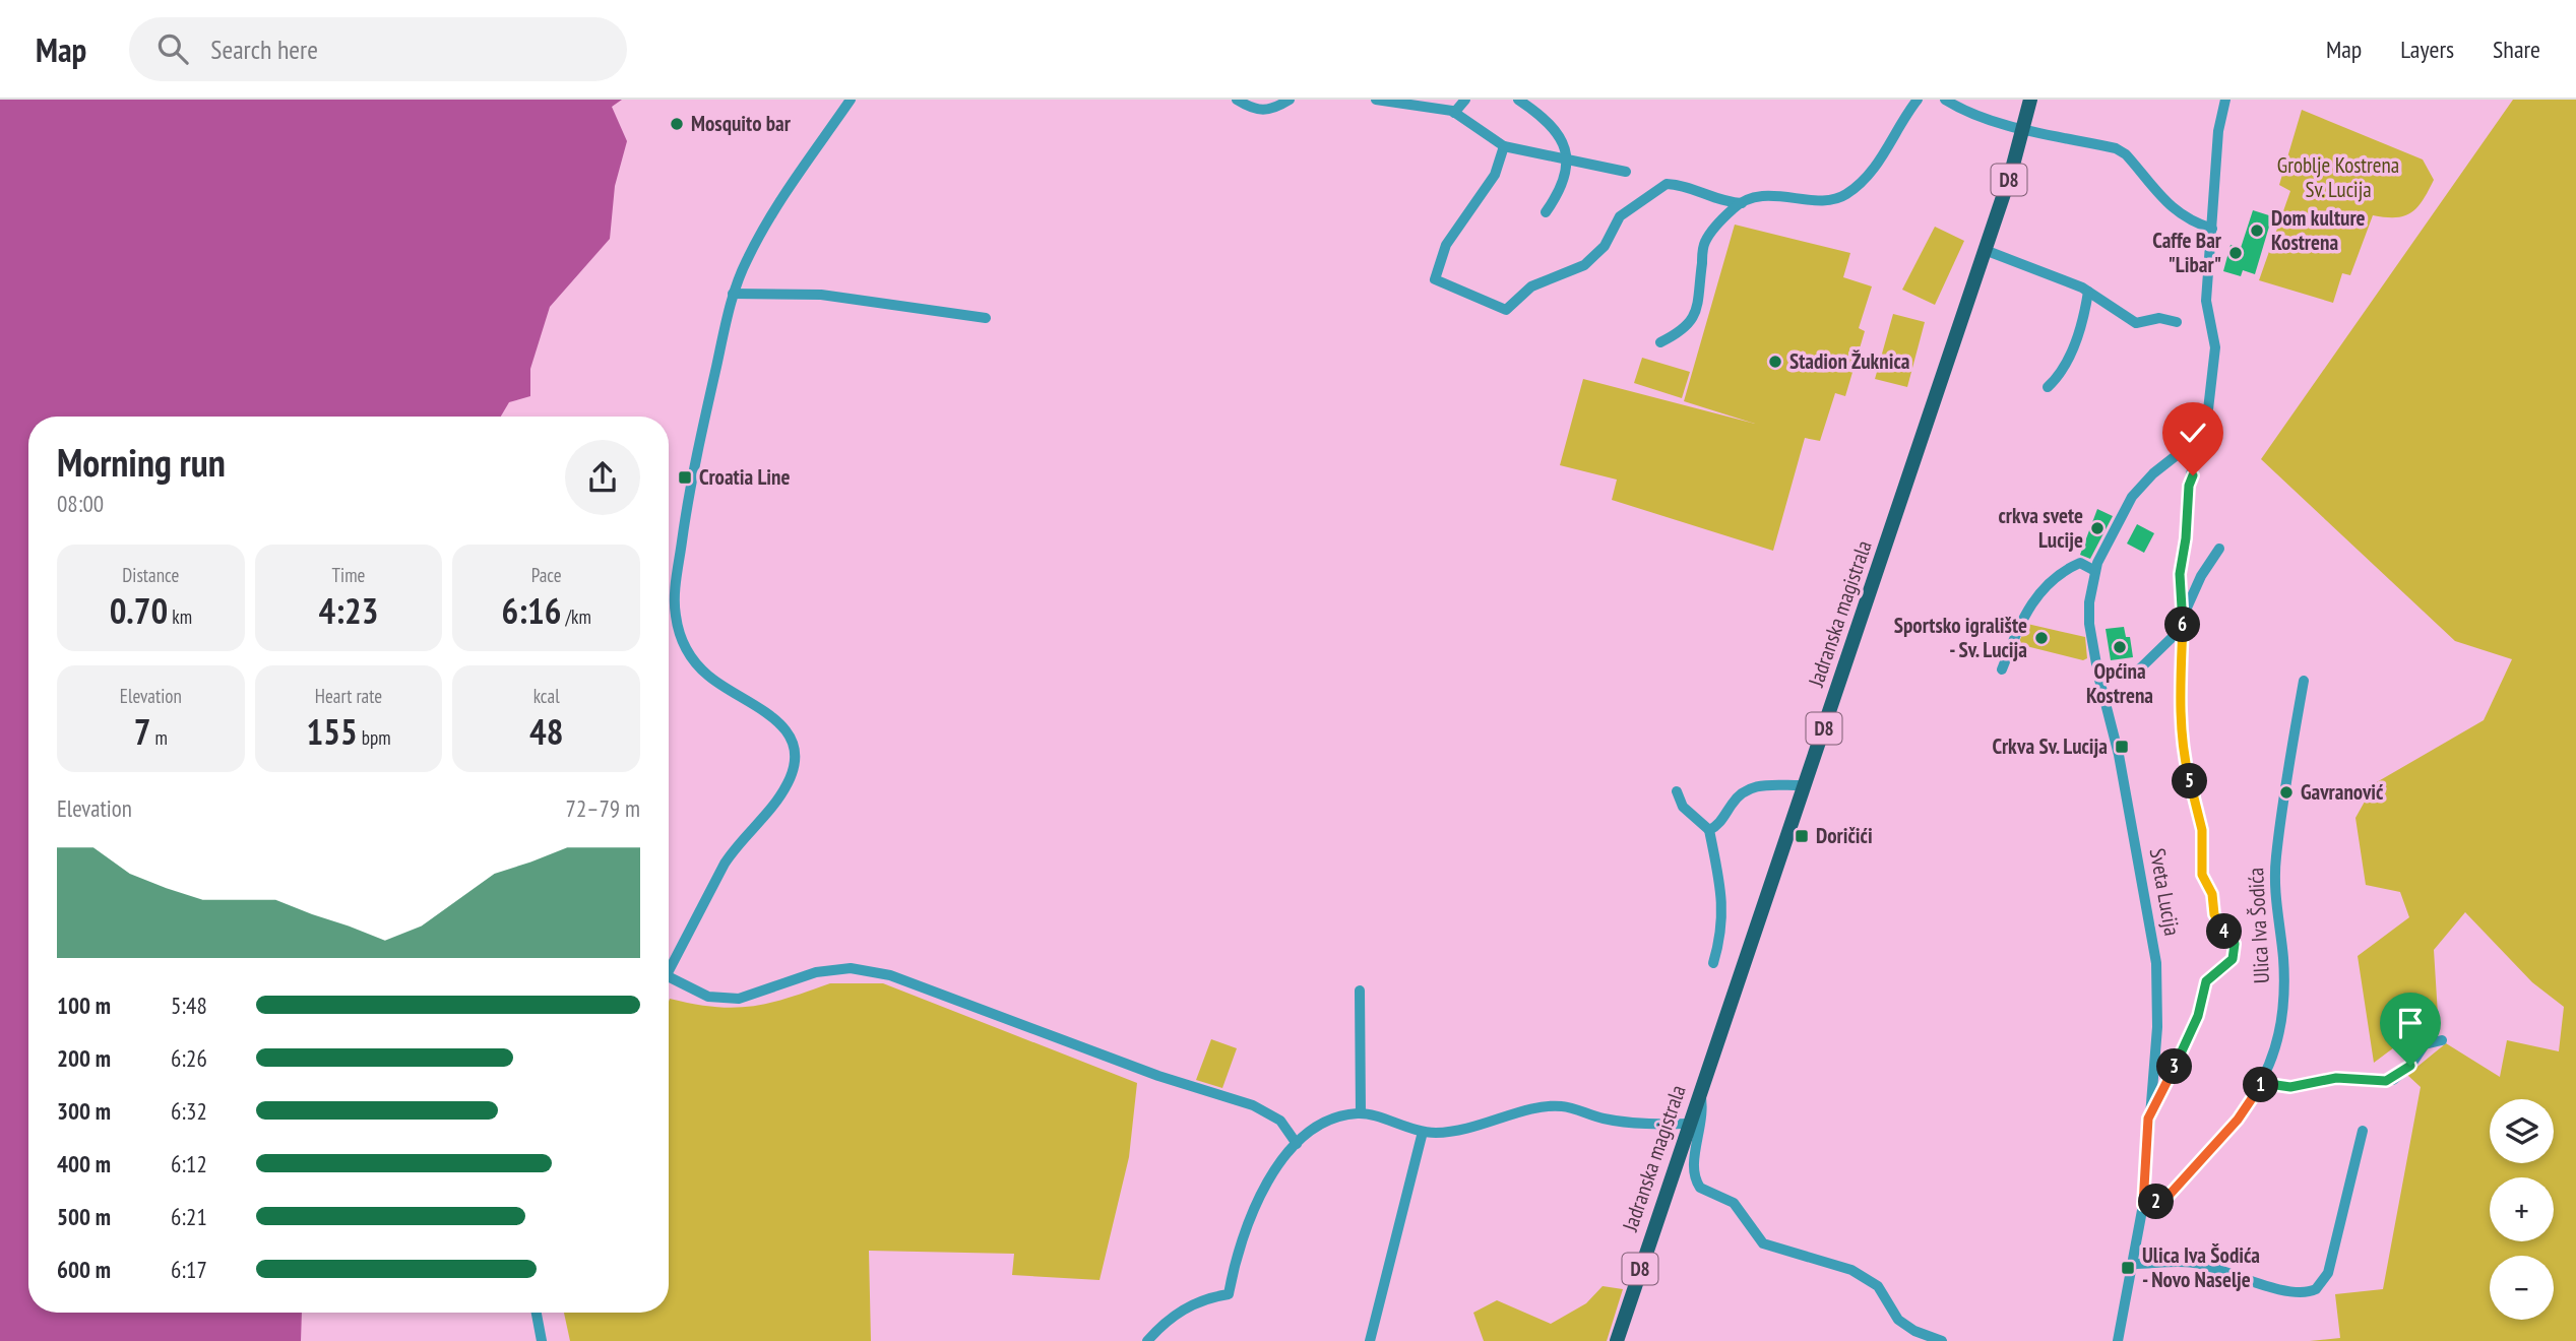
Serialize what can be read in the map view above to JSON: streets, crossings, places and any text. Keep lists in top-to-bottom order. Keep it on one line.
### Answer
{"streets":{"main road":["D8","Jadranska magistrala"],"street":["Sveta Lucija","Ulica Iva Šodića"]},"crossings":[["Sveta Lucija","Ulica Iva Šodića"]],"parks":["Groblje Kostrena Sv. Lucija"],"places":{"other":["Mosquito bar","Dom kulture Kostrena","Caffe Bar \"Libar\"","Stadion Žuknica","crkva svete Lucije","Sportsko igralište - Sv. Lucija","Općina Kostrena","Gavranović"],"transit":["Croatia Line","Crkva Sv. Lucija","Doričići","Ulica Iva Šodića - Novo Naselje"]},"page":{"header":"Map","search":"Search here","nav":["Map","Layers","Share"],"heading":["Morning run","08:00"],"stats":[["Distance","0.70 km"],["Time","4:23"],["Pace","6:16 /km"],["Elevation","7 m"],["Heart rate","155 bpm"],["kcal","48"]],"pins":["6","5","4","3","1","2"],"chart":["Elevation","72–79 m"],"list":[{"name":"100 m","note":"5:48"},{"name":"200 m","note":"6:26"},{"name":"300 m","note":"6:32"},{"name":"400 m","note":"6:12"},{"name":"500 m","note":"6:21"},{"name":"600 m","note":"6:17"}],"map_buttons":["+","−"]}}
